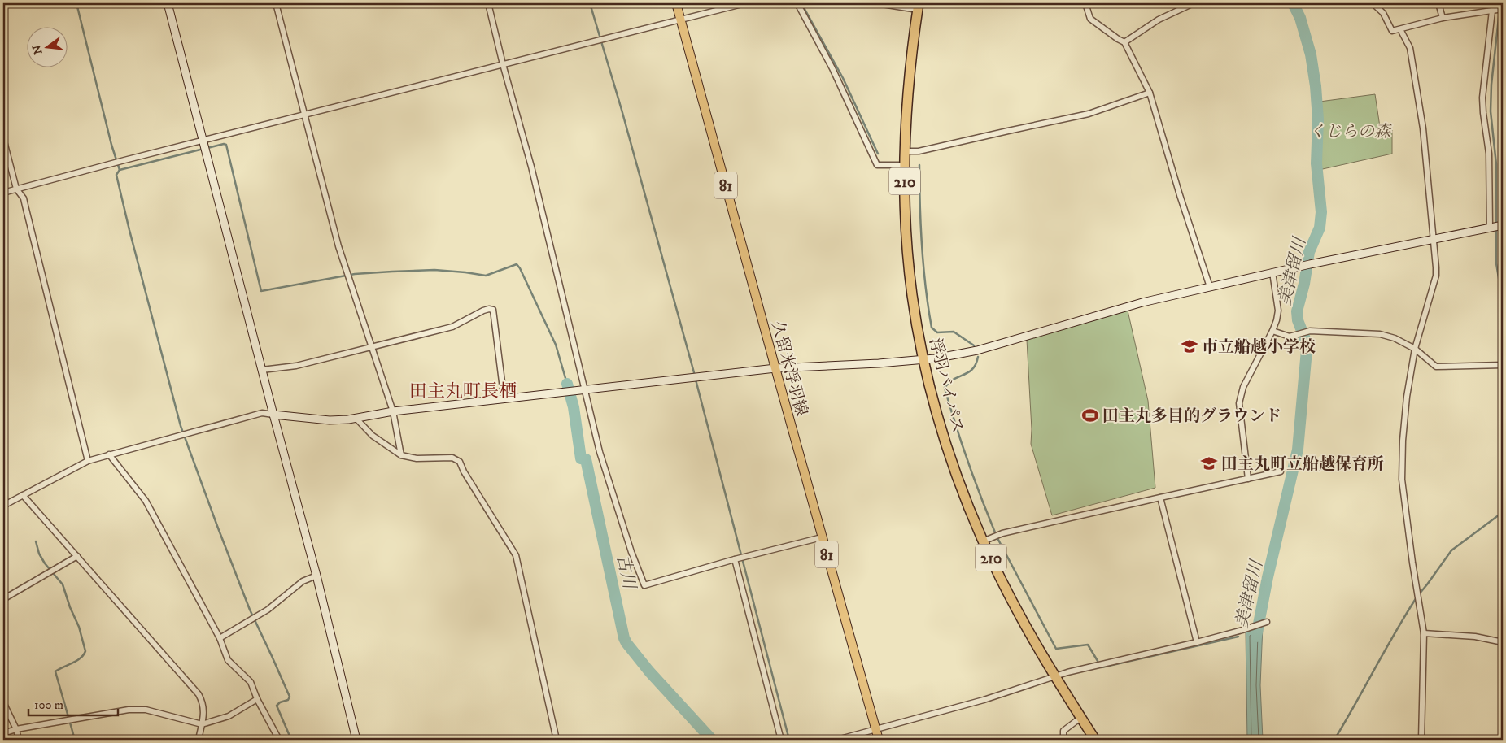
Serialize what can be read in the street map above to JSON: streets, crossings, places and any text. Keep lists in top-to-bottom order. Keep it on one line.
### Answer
{"streets":{"highway":["210","浮羽バイパス"],"main road":["81","久留米浮羽線"]},"districts":["田主丸町長栖"],"water":["美津留川","古川"],"parks":["くじらの森"],"places":{"school or university":["市立船越小学校","田主丸町立船越保育所"],"sports":["田主丸多目的グラウンド"]},"scale_bar":"100 m","north":"left"}
